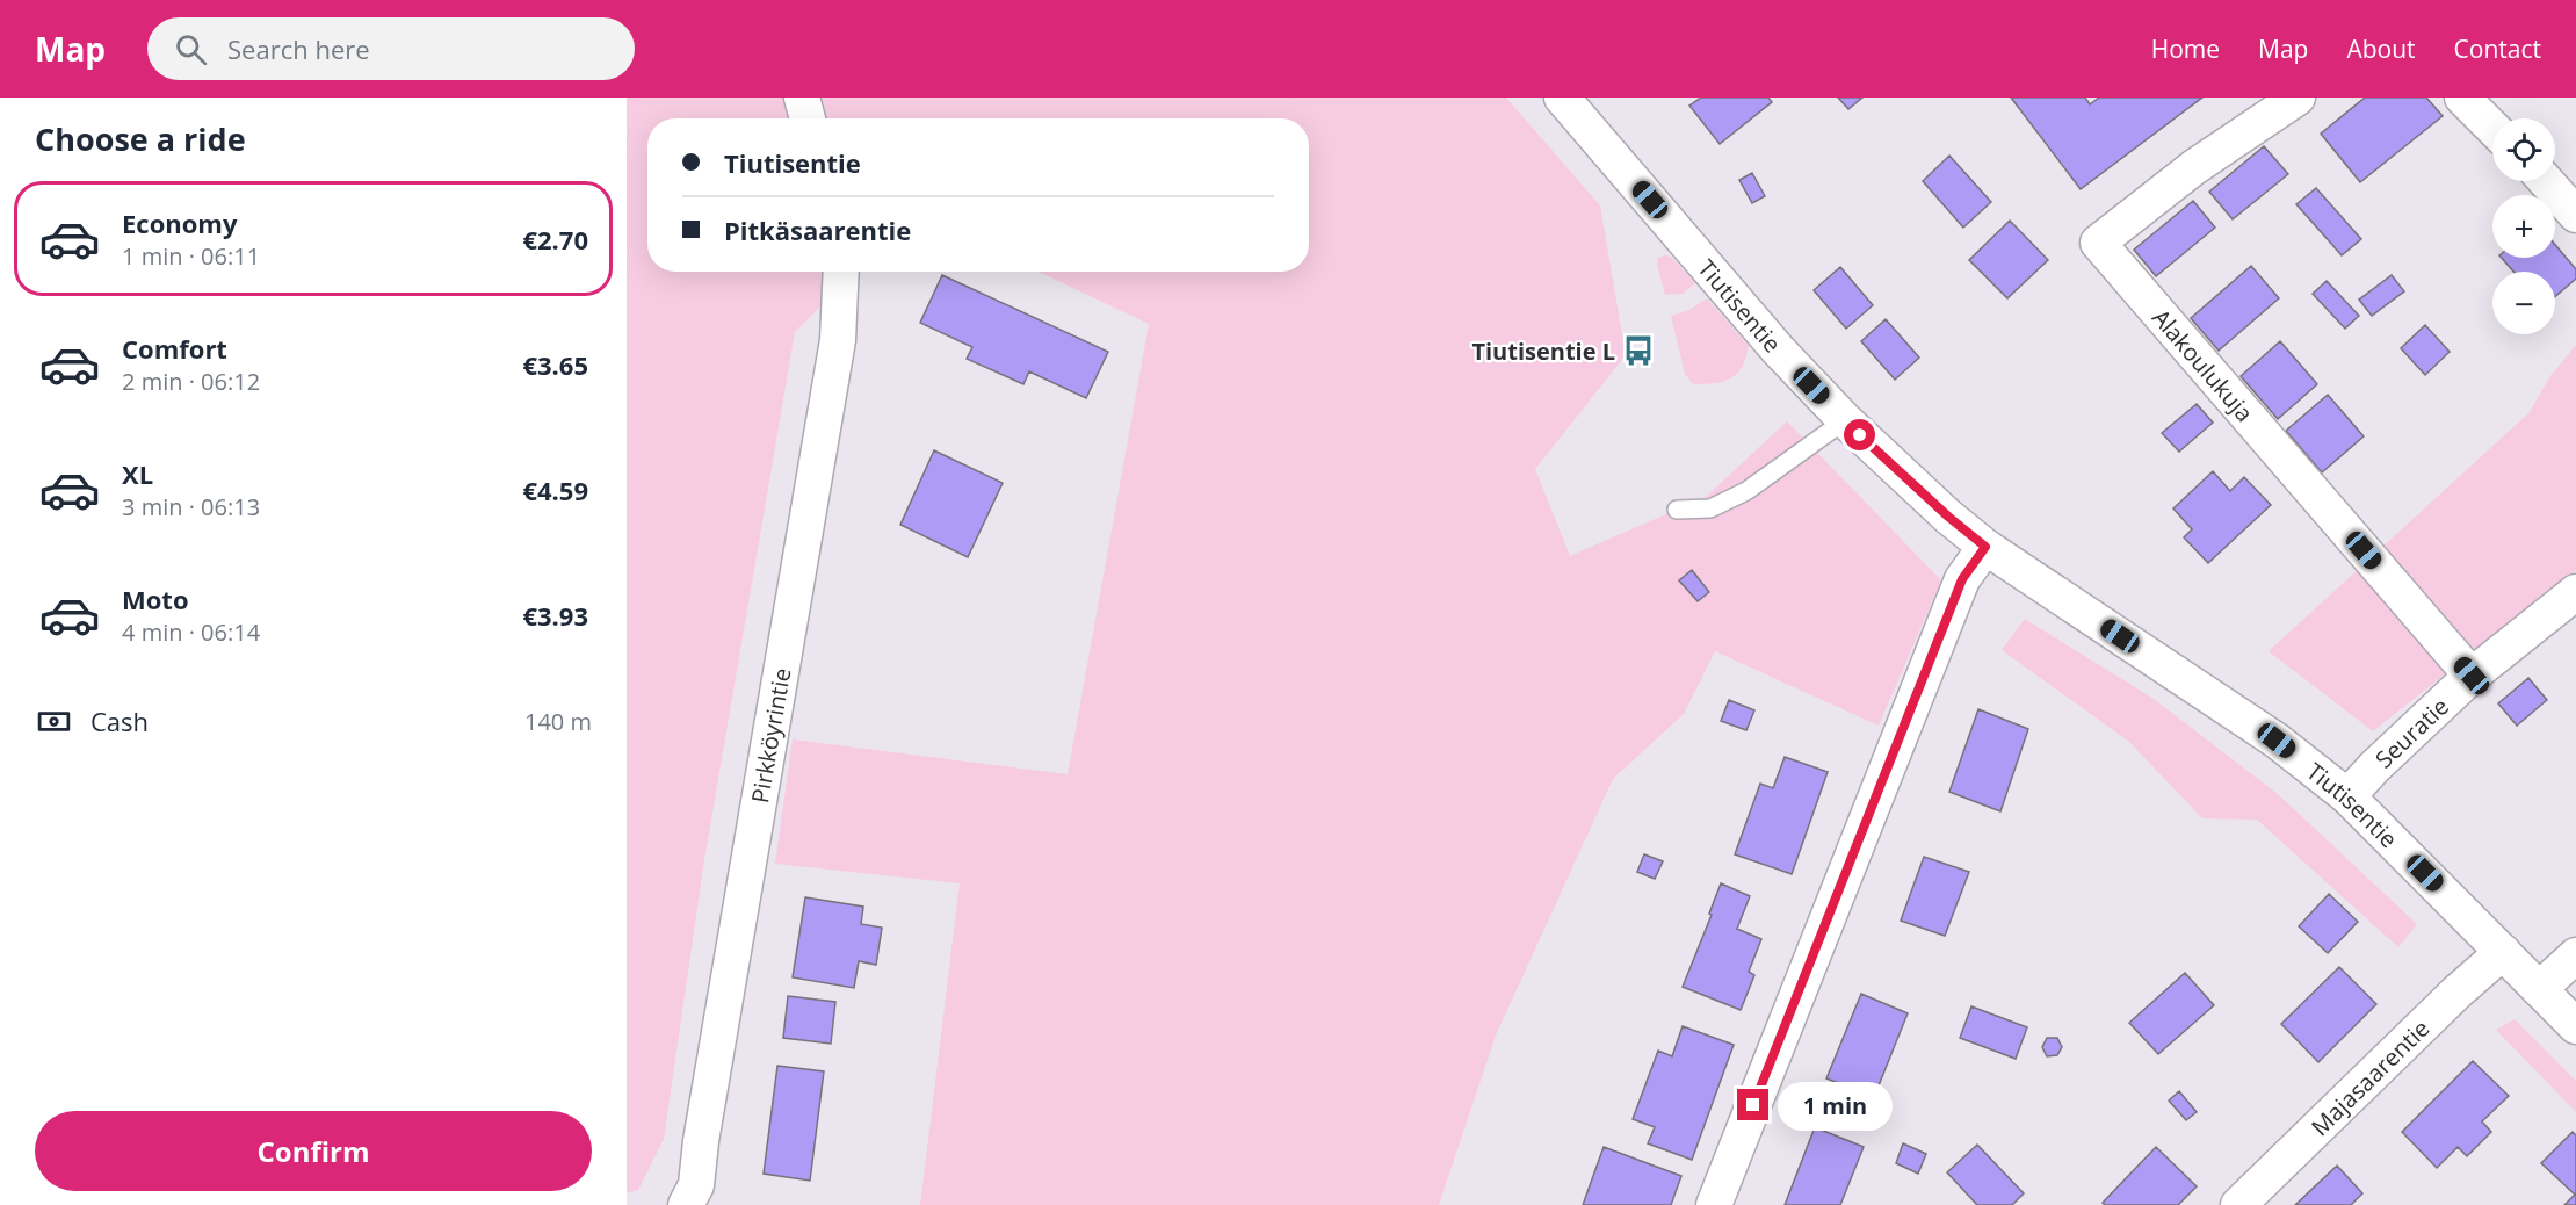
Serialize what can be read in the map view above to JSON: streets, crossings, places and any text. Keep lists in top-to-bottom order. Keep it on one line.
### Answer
{"streets":{"street":["Tiutisentie","Alakoulukuja","Seuratie","Pirkköyrintie","Majasaarentie"]},"crossings":[["Tiutisentie","Seuratie"],["Tiutisentie","Majasaarentie"],["Alakoulukuja","Seuratie"]],"places":{"bus stop":["Tiutisentie L"]},"page":{"header":"Map","search":"Search here","nav":["Home","Map","About","Contact"],"heading":"Choose a ride","map_buttons":["+","−"],"banner":["Tiutisentie","Pitkäsaarentie"],"list":[{"name":"Economy","note":"1 min · 06:11","value":"€2.70"},{"name":"Comfort","note":"2 min · 06:12","value":"€3.65"},{"name":"XL","note":"3 min · 06:13","value":"€4.59"},{"name":"Moto","note":"4 min · 06:14","value":"€3.93"}],"pay":["Cash","140 m"],"bubble":"1 min","buttons":"Confirm"}}
